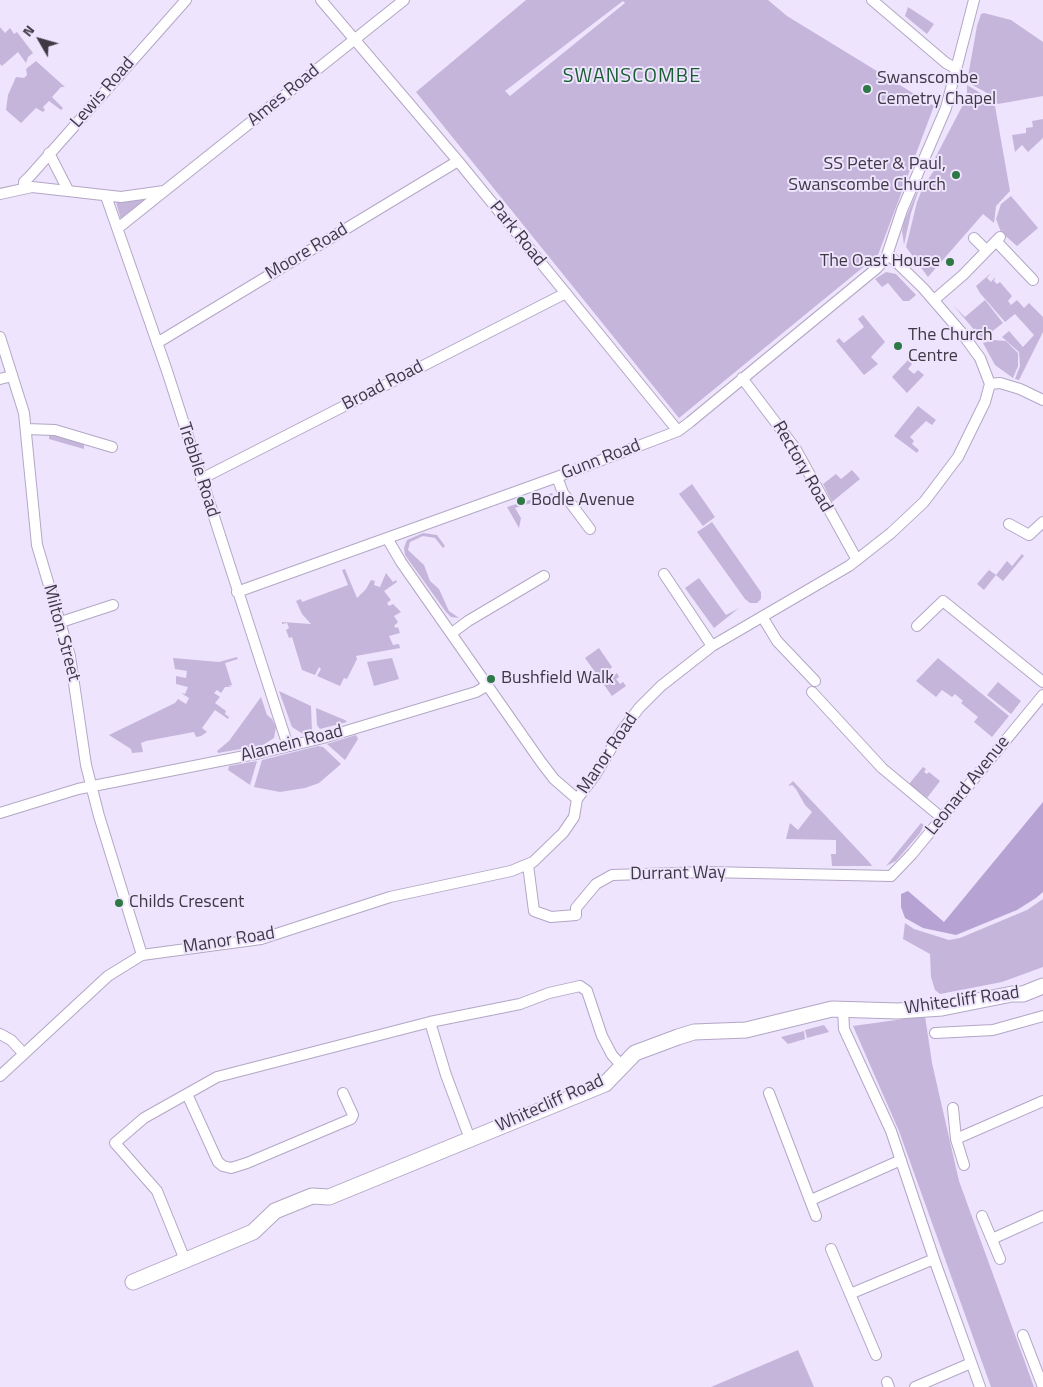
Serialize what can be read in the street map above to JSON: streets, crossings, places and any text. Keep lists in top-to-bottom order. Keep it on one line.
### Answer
{"streets":{"street":["Lewis Road","Ames Road","Park Road","Moore Road","Broad Road","Gunn Road","Rectory Road","Trebble Road","Milton Street","Alamein Road","Manor Road","Leonard Avenue","Durrant Way","Whitecliff Road"]},"crossings":[["Lewis Road","Ames Road"],["Ames Road","Park Road"],["Ames Road","Trebble Road"],["Park Road","Moore Road"],["Park Road","Broad Road"],["Park Road","Gunn Road"],["Moore Road","Trebble Road"],["Broad Road","Trebble Road"],["Gunn Road","Rectory Road"],["Gunn Road","Trebble Road"],["Rectory Road","Manor Road"],["Trebble Road","Alamein Road"],["Milton Street","Alamein Road"],["Milton Street","Manor Road"],["Manor Road","Durrant Way"],["Leonard Avenue","Durrant Way"]],"districts":["SWANSCOMBE"],"places":["Swanscombe Cemetry Chapel","SS Peter & Paul, Swanscombe Church","The Oast House","The Church Centre","Bodle Avenue","Bushfield Walk","Childs Crescent"],"north":"top left"}
